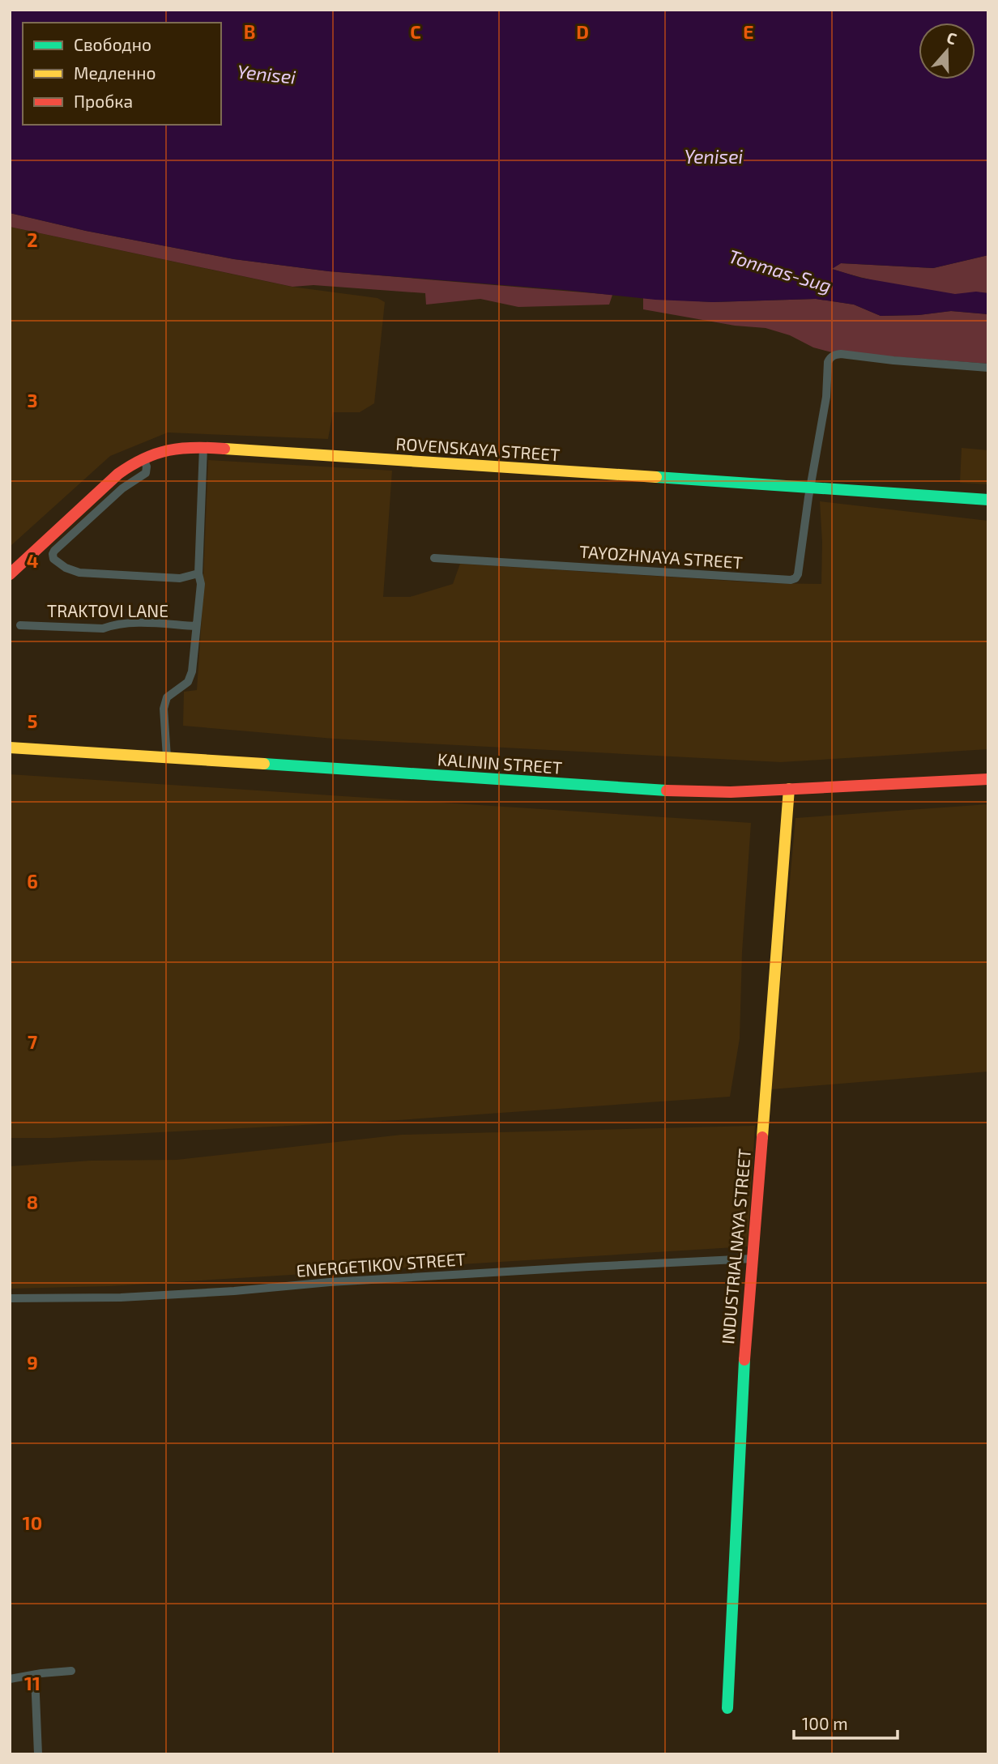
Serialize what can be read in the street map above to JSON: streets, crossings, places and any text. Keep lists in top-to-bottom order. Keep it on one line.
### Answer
{"streets":{"main road":["ROVENSKAYA STREET","KALININ STREET","INDUSTRIALNAYA STREET"],"street":["TAYOZHNAYA STREET","TRAKTOVI LANE","ENERGETIKOV STREET"]},"crossings":[["ROVENSKAYA STREET","TAYOZHNAYA STREET"],["KALININ STREET","INDUSTRIALNAYA STREET"],["INDUSTRIALNAYA STREET","ENERGETIKOV STREET"]],"water":["Yenisei","Tonmas-Sug"],"legend":["Свободно","Медленно","Пробка"],"scale_bar":"100 m","north":"top","grid":{"columns":["B","C","D","E"],"rows":["2","3","4","5","6","7","8","9","10","11"]}}
